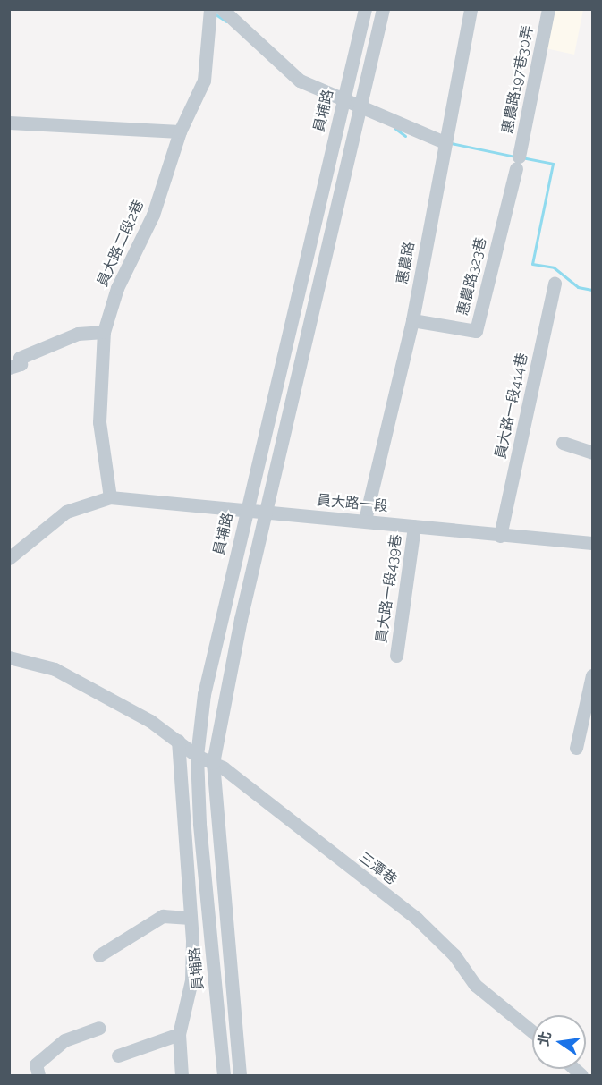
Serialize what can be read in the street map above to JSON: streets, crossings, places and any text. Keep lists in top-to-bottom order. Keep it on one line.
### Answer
{"streets":{"street":["惠農路197巷30弄","員埔路","員大路二段2巷","惠農路","惠農路323巷","員大路一段414巷","員大路一段","員大路一段439巷","三潭巷"]},"crossings":[["惠農路197巷30弄","惠農路323巷"],["員埔路","員大路一段"],["員埔路","三潭巷"],["員大路二段2巷","員大路一段"],["惠農路","惠農路323巷"],["惠農路","員大路一段"],["員大路一段414巷","員大路一段"],["員大路一段","員大路一段439巷"]],"north":"left"}
